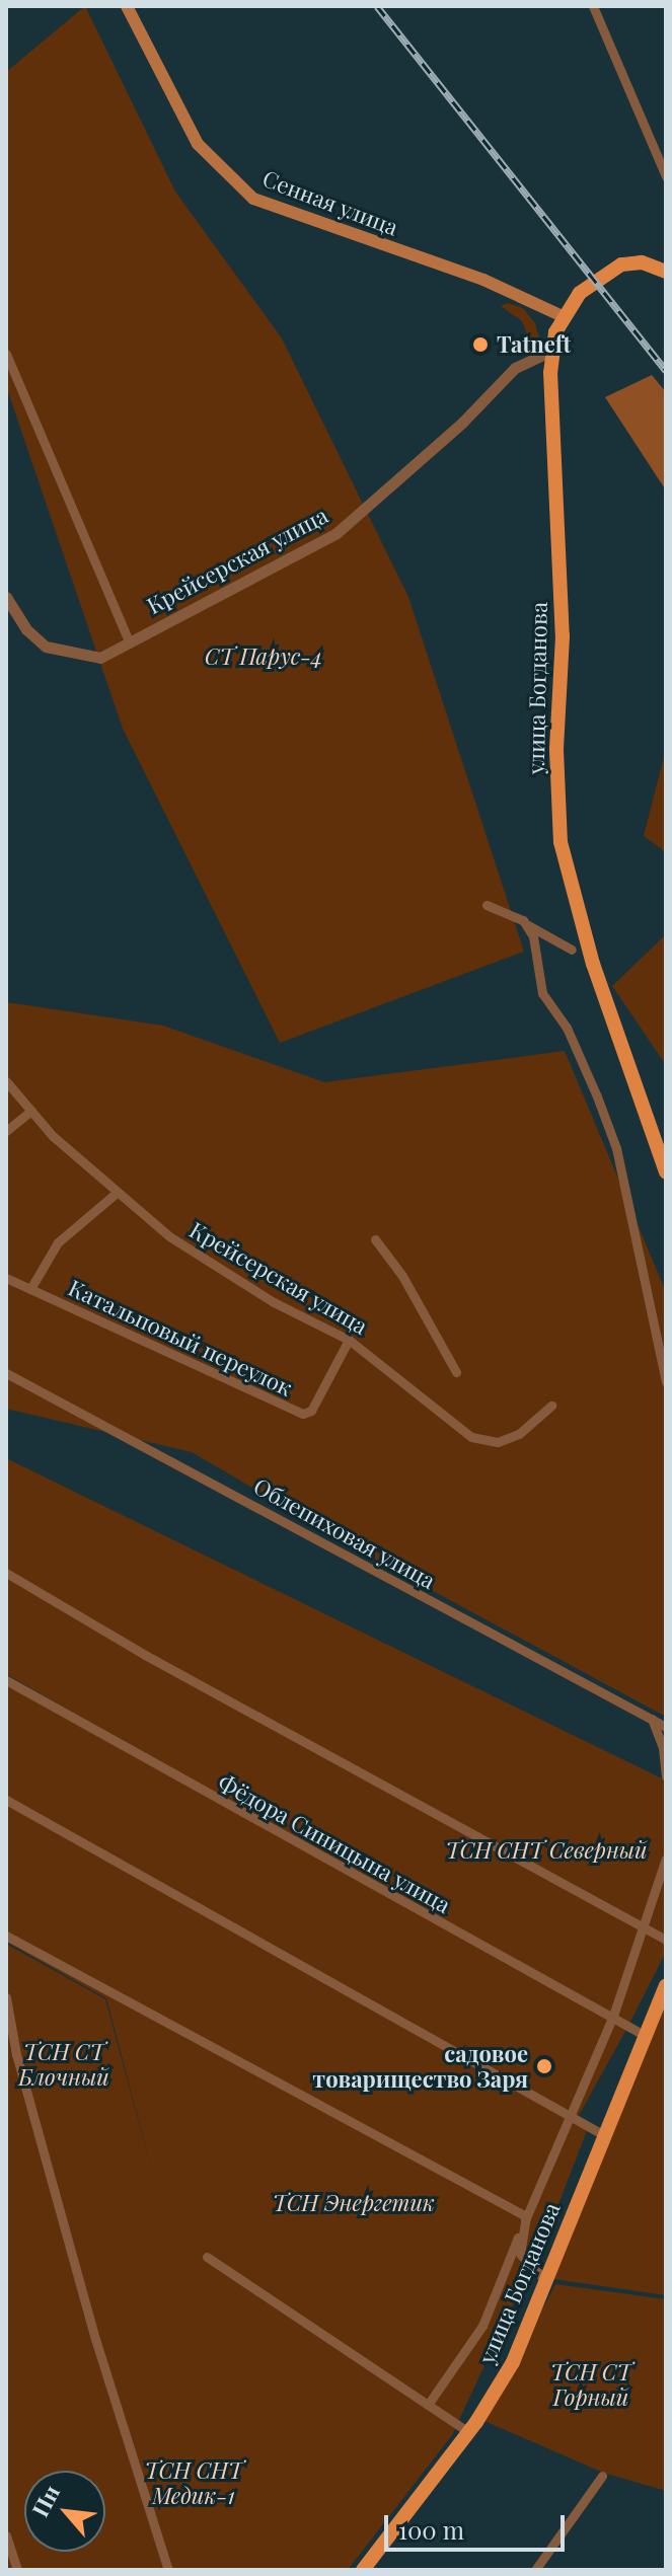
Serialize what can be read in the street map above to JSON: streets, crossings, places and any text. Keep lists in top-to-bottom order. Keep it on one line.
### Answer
{"streets":{"main road":["Сенная улица","улица Богданова"],"street":["Крейсерская улица","Катальповый переулок","Облепиховая улица","Фёдора Синицына улица"]},"crossings":[["Сенная улица","улица Богданова"],["Крейсерская улица","улица Богданова"],["Крейсерская улица","Катальповый переулок"],["улица Богданова","Фёдора Синицына улица"]],"parks":["СТ Парус-4","ТСН СНТ Северный","ТСН СТ Блочный","ТСН Энергетик","ТСН СТ Горный","ТСН СНТ Медик-1"],"places":["Tatneft","садовое товарищество Заря"],"scale_bar":"100 m","north":"top left"}
